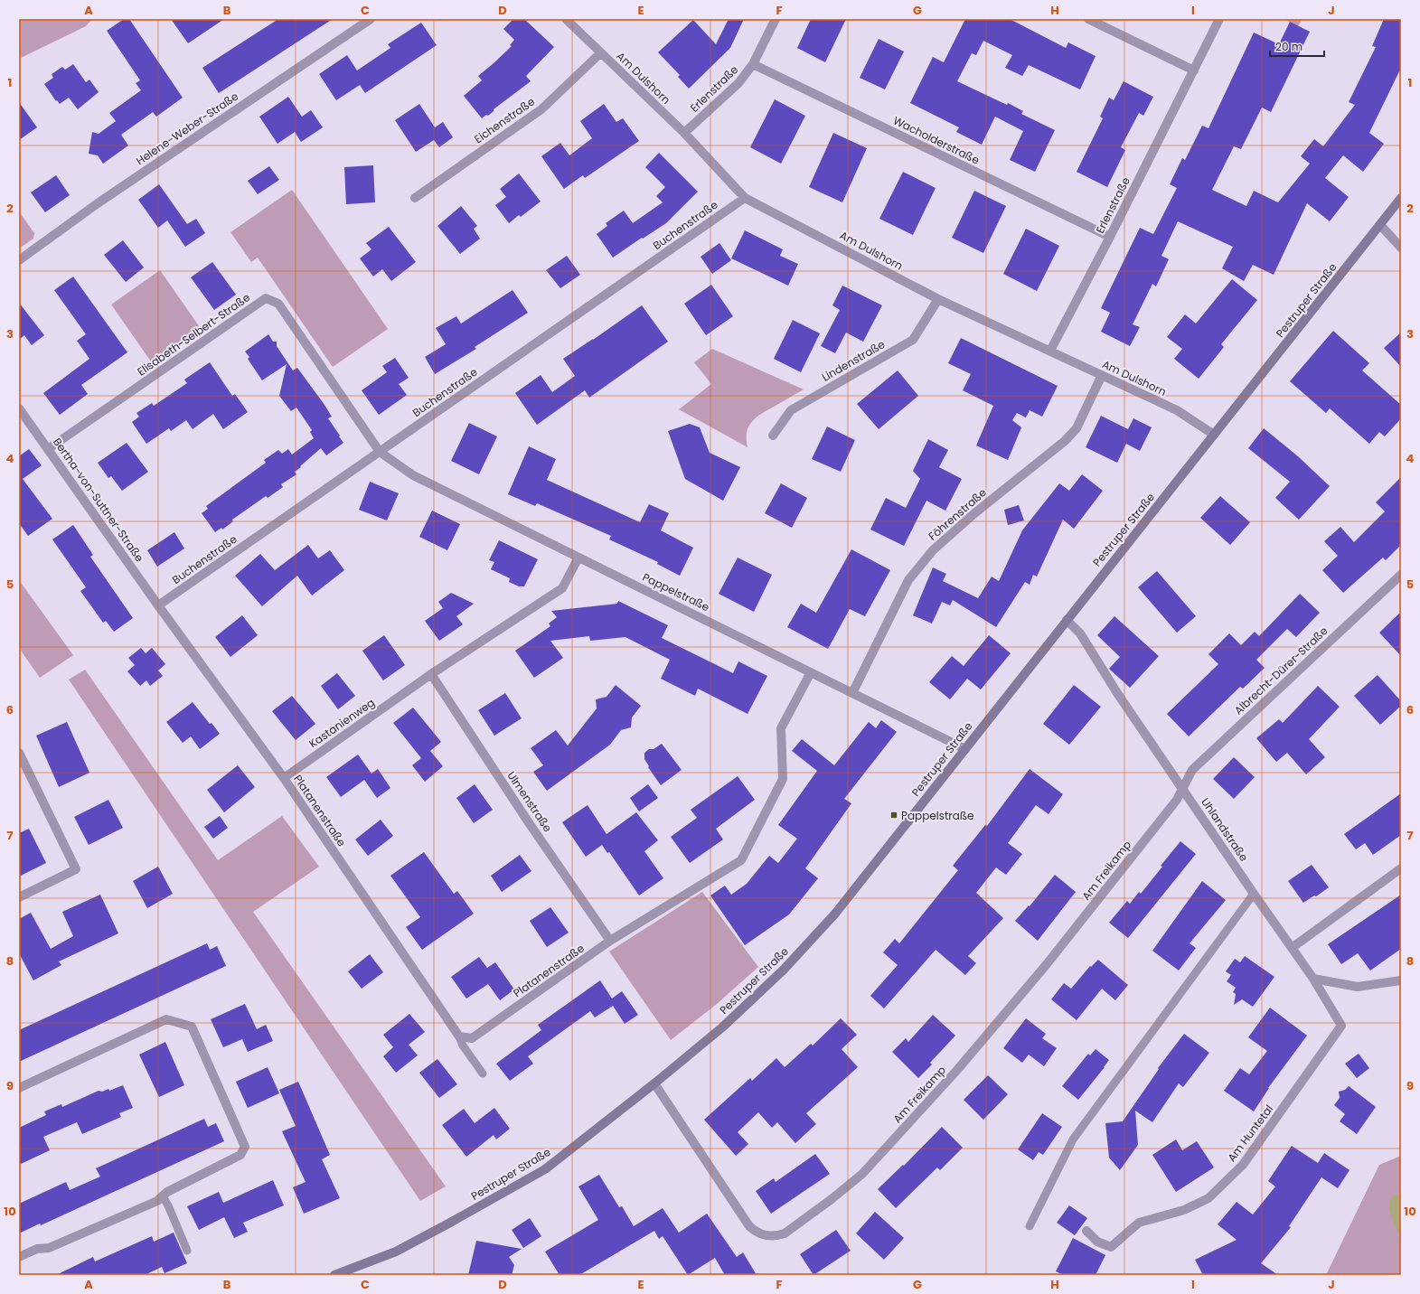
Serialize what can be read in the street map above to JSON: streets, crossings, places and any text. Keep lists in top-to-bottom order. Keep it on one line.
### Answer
{"streets":{"street":["Am Dulshorn","Erlenstraße","Eichenstraße","Helene-Weber-Straße","Wacholderstraße","Buchenstraße","Pestruper Straße","Elisabeth-Selbert-Straße","Lindenstraße","Bertha-von-Suttner-Straße","Föhrenstraße","Pappelstraße","Albrecht-Dürer-Straße","Kastanienweg","Ulmenstraße","Platanenstraße","Uhlandstraße","Am Freikamp","Am Huntetal"]},"crossings":[["Am Dulshorn","Erlenstraße"],["Am Dulshorn","Eichenstraße"],["Am Dulshorn","Buchenstraße"],["Am Dulshorn","Pestruper Straße"],["Am Dulshorn","Lindenstraße"],["Am Dulshorn","Föhrenstraße"],["Erlenstraße","Wacholderstraße"],["Buchenstraße","Elisabeth-Selbert-Straße"],["Buchenstraße","Bertha-von-Suttner-Straße"],["Buchenstraße","Pappelstraße"],["Pestruper Straße","Pappelstraße"],["Pestruper Straße","Uhlandstraße"],["Pestruper Straße","Am Freikamp"],["Elisabeth-Selbert-Straße","Bertha-von-Suttner-Straße"],["Elisabeth-Selbert-Straße","Pappelstraße"],["Föhrenstraße","Pappelstraße"],["Pappelstraße","Kastanienweg"],["Pappelstraße","Platanenstraße"],["Albrecht-Dürer-Straße","Uhlandstraße"],["Albrecht-Dürer-Straße","Am Freikamp"],["Kastanienweg","Ulmenstraße"],["Kastanienweg","Platanenstraße"],["Ulmenstraße","Platanenstraße"],["Uhlandstraße","Am Freikamp"],["Uhlandstraße","Am Huntetal"]],"places":{"transit":["Pappelstraße"]},"scale_bar":"20 m","grid":{"columns":["A","B","C","D","E","F","G","H","I","J"],"rows":["1","2","3","4","5","6","7","8","9","10"]}}
